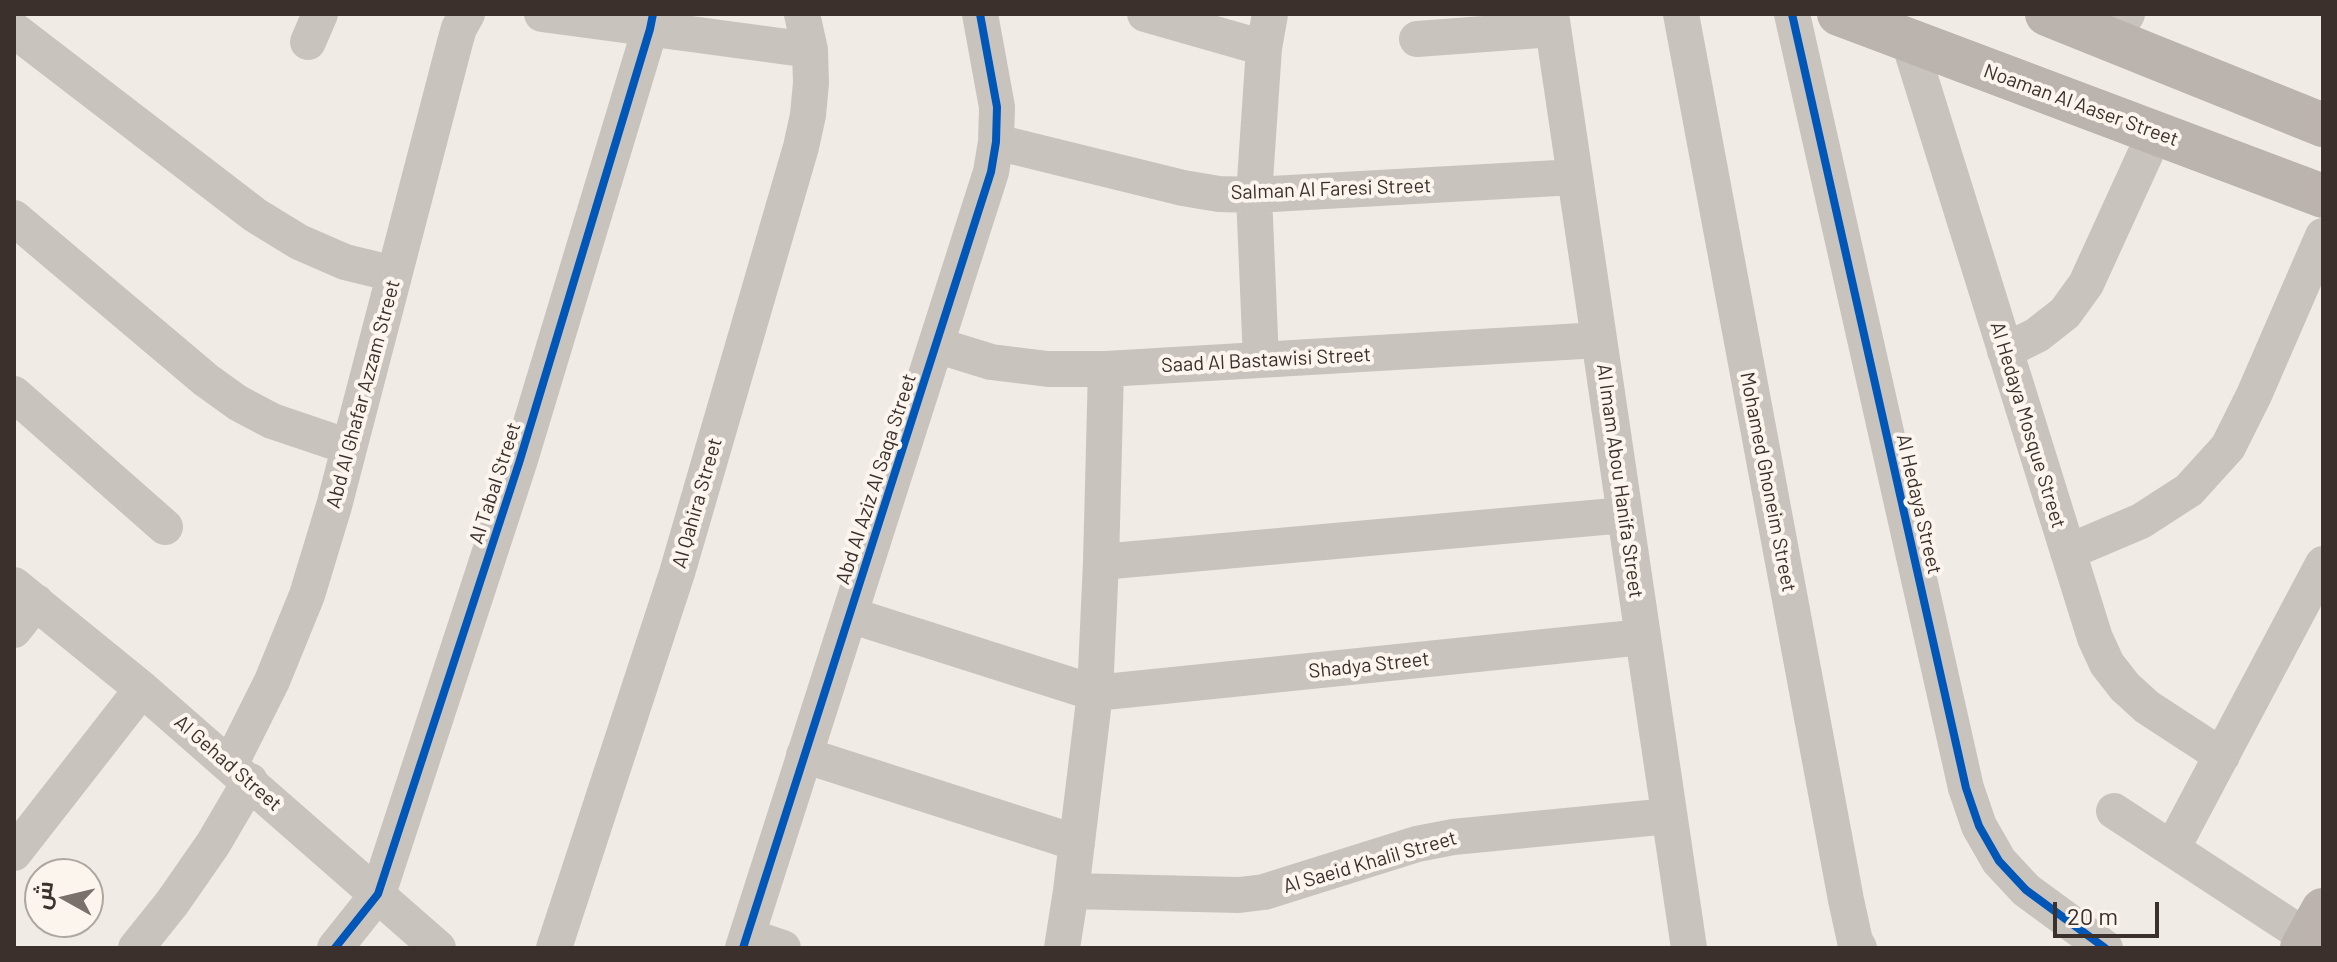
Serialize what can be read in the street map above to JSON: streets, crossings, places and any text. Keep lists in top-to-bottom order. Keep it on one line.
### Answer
{"streets":{"main road":["Noaman Al Aaser Street"],"street":["Salman Al Faresi Street","Saad Al Bastawisi Street","Abd Al Ghafar Azzam Street","Al Hedaya Mosque Street","Abd Al Aziz Al Saqa Street","Al Imam Abou Hanifa Street","Mohamed Ghoneim Street","Al Tabal Street","Al Qahira Street","Al Hedaya Street","Shadya Street","Al Gehad Street","Al Saeid Khalil Street"]},"crossings":[["Noaman Al Aaser Street","Al Hedaya Mosque Street"],["Salman Al Faresi Street","Abd Al Aziz Al Saqa Street"],["Salman Al Faresi Street","Al Imam Abou Hanifa Street"],["Saad Al Bastawisi Street","Abd Al Aziz Al Saqa Street"],["Saad Al Bastawisi Street","Al Imam Abou Hanifa Street"],["Abd Al Ghafar Azzam Street","Al Gehad Street"],["Al Imam Abou Hanifa Street","Shadya Street"],["Al Imam Abou Hanifa Street","Al Saeid Khalil Street"],["Al Tabal Street","Al Gehad Street"]],"scale_bar":"20 m","north":"left"}
